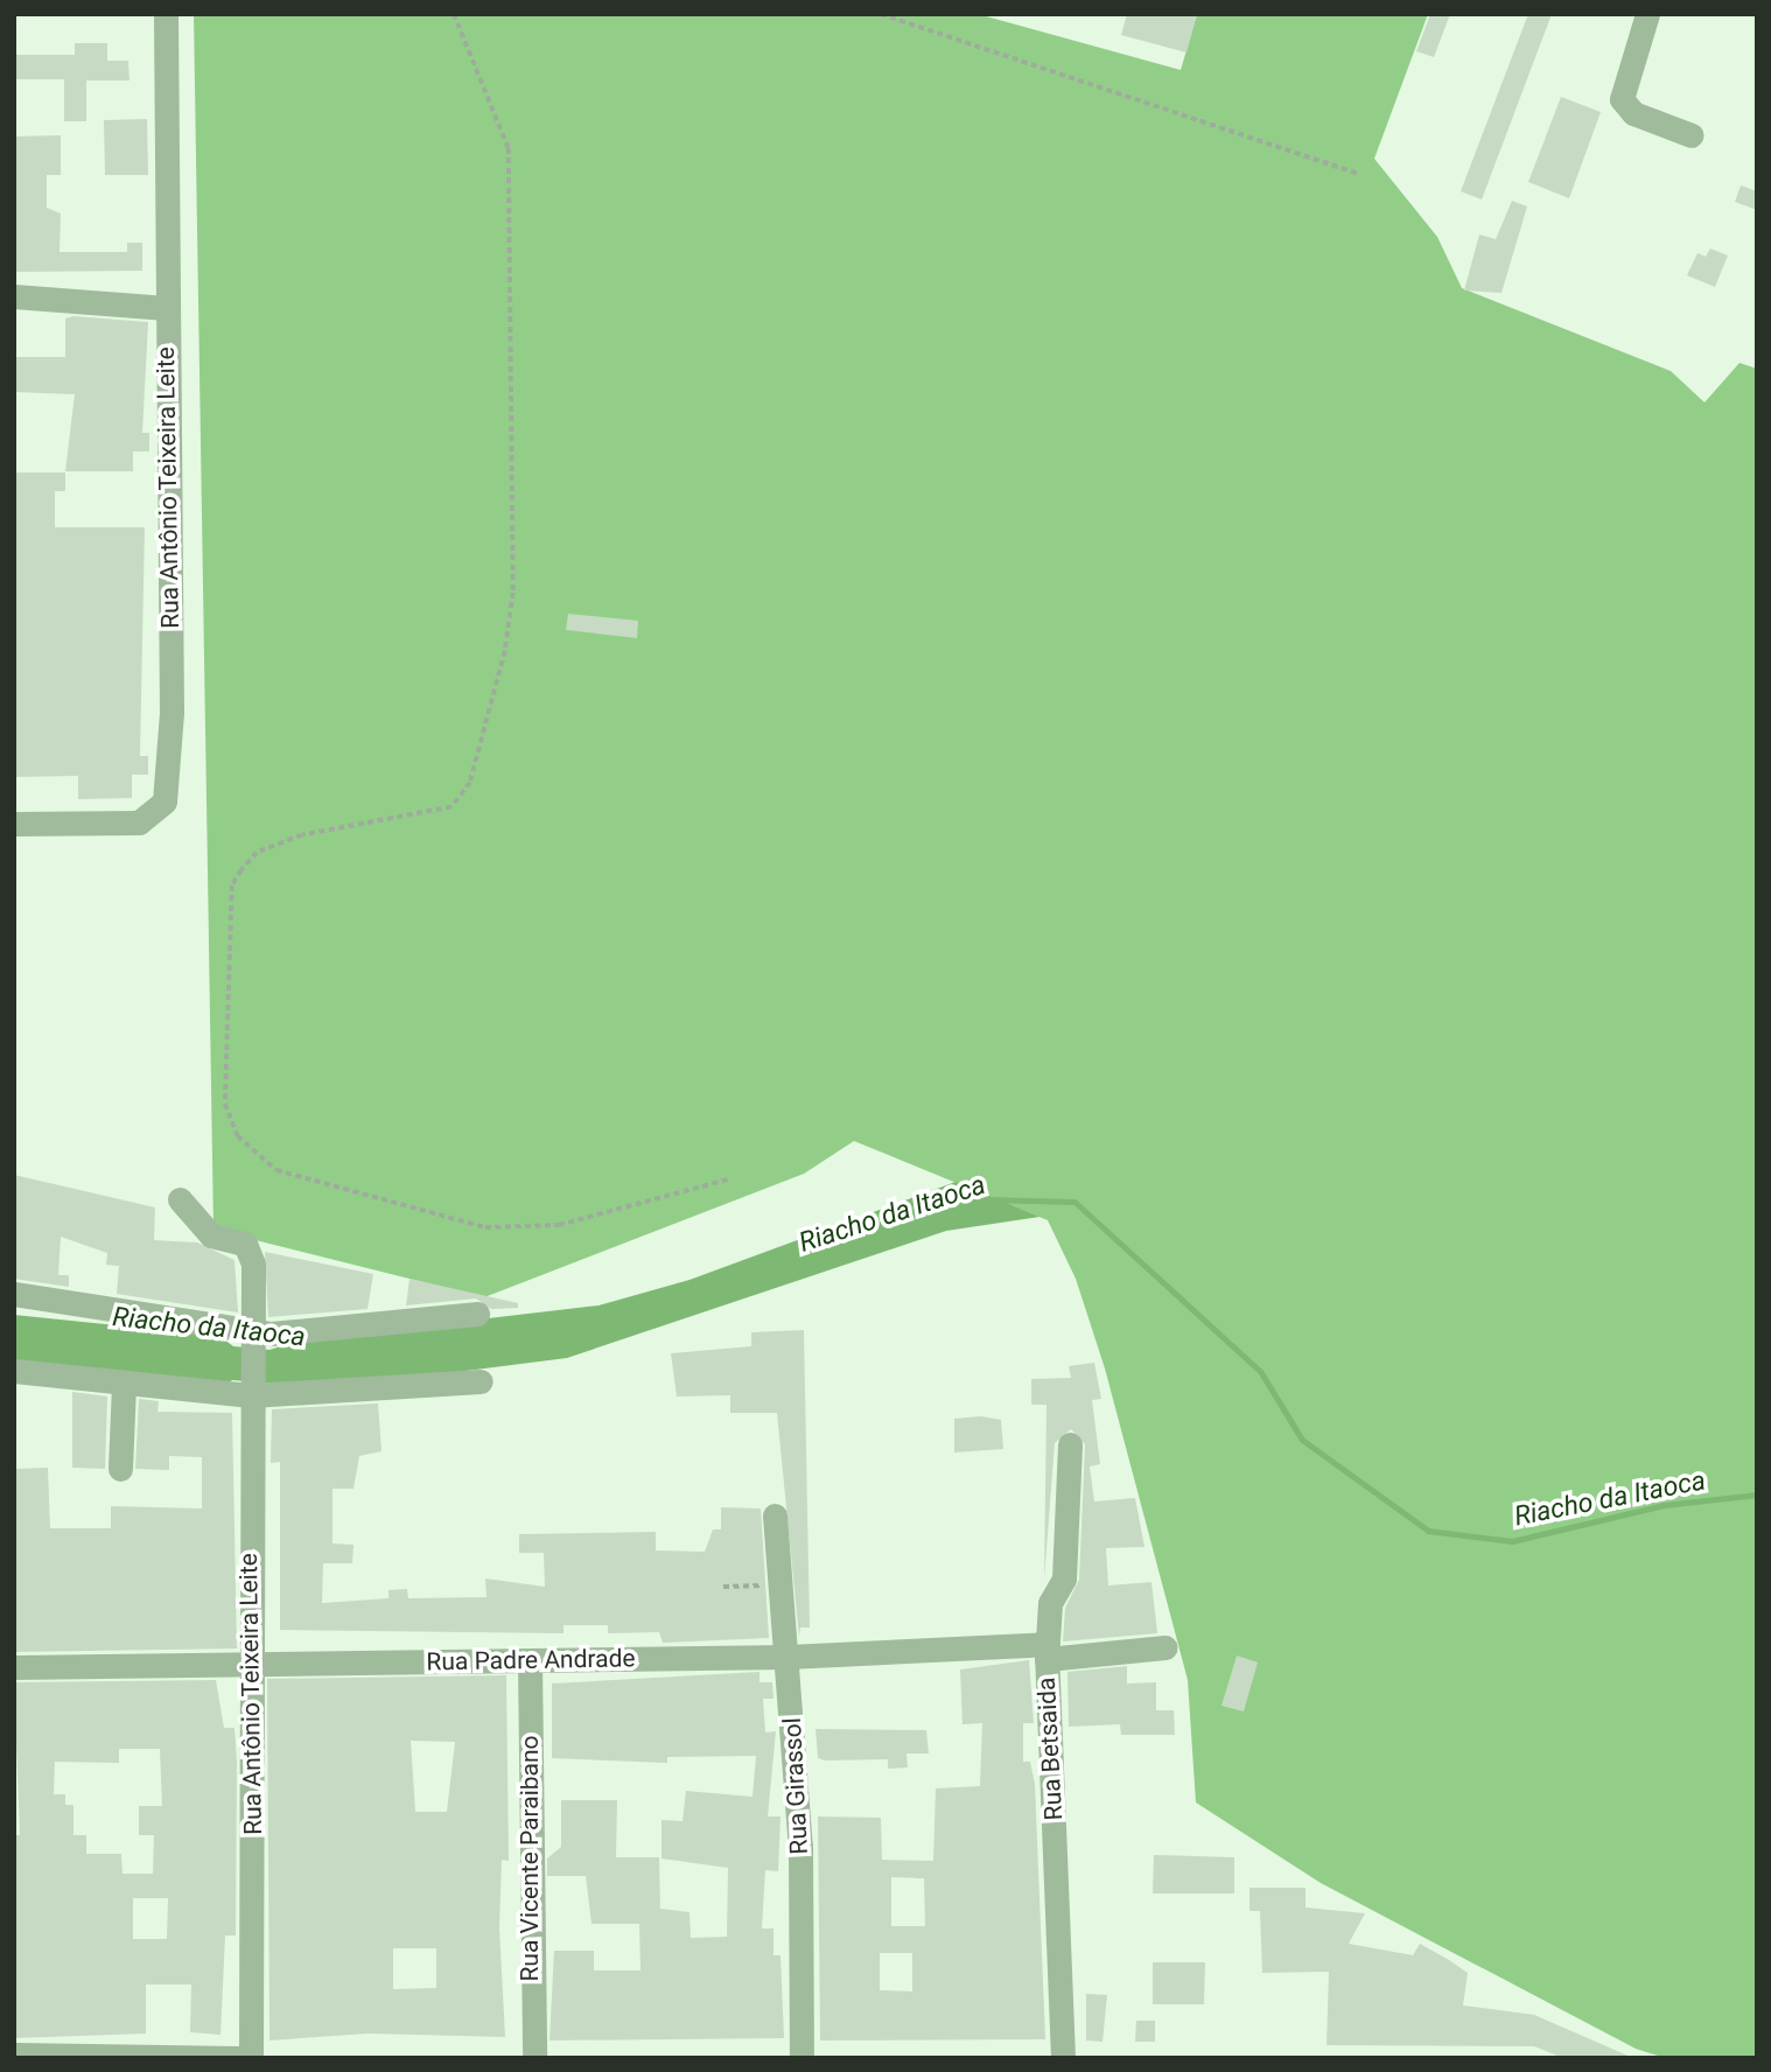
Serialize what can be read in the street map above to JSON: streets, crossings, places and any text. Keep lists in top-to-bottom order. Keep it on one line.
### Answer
{"streets":{"street":["Rua Antônio Teixeira Leite","Rua Padre Andrade","Rua Betsaida","Rua Girassol","Rua Vicente Paraibano"]},"crossings":[["Rua Antônio Teixeira Leite","Rua Padre Andrade"],["Rua Padre Andrade","Rua Betsaida"],["Rua Padre Andrade","Rua Girassol"],["Rua Padre Andrade","Rua Vicente Paraibano"]],"water":["Riacho da Itaoca"]}
